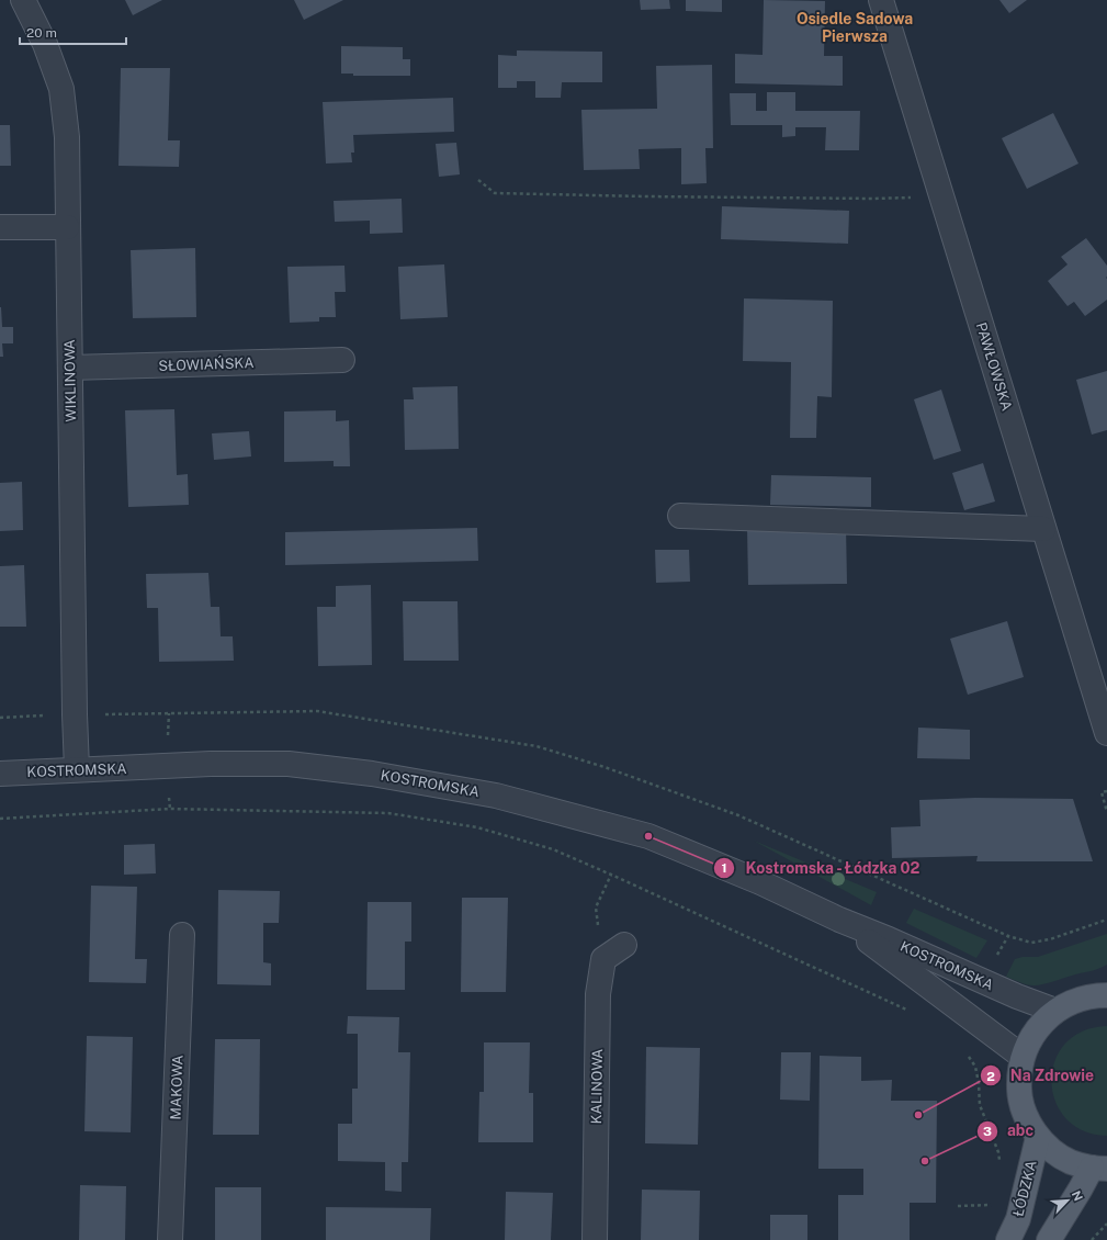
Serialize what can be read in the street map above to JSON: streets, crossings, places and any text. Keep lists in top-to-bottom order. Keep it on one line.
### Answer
{"streets":{"main road":["ŁÓDZKA"],"street":["SŁOWIAŃSKA","PAWŁOWSKA","WIKLINOWA","KOSTROMSKA","KALINOWA","MAKOWA"]},"crossings":[["SŁOWIAŃSKA","WIKLINOWA"],["WIKLINOWA","KOSTROMSKA"]],"districts":["Osiedle Sadowa Pierwsza"],"places":["Kostromska - Łódzka 02","Na Zdrowie","abc"],"scale_bar":"20 m","north":"top right"}
